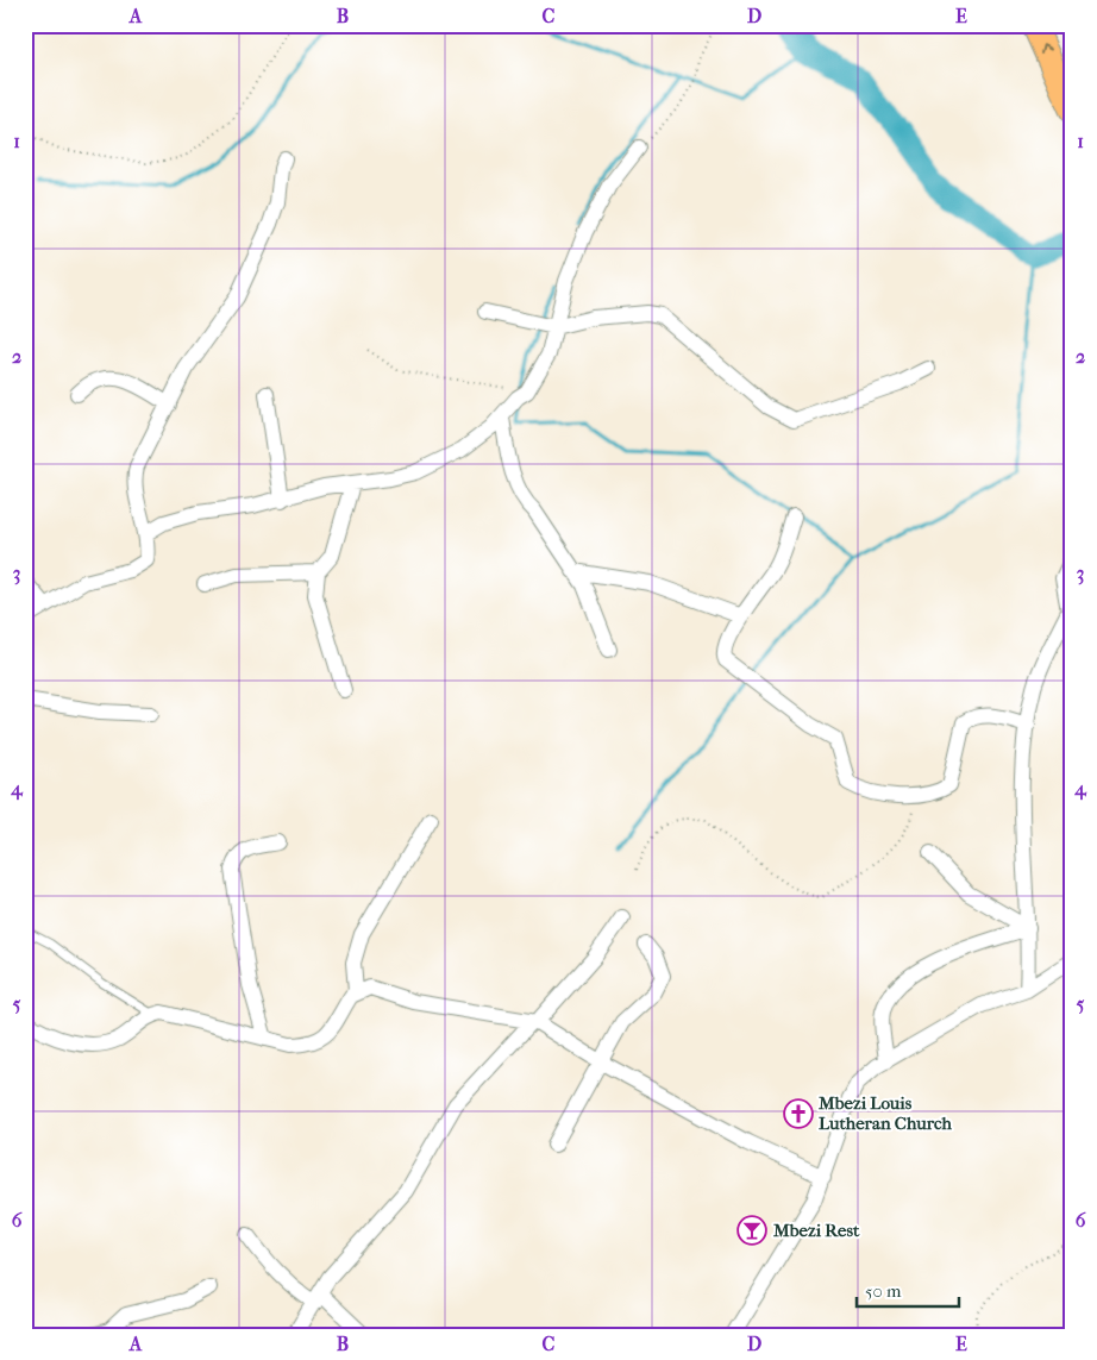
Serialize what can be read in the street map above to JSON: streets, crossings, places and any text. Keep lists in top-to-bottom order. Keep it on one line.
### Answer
{"places":{"church":["Mbezi Louis Lutheran Church"],"bar":["Mbezi Rest"]},"scale_bar":"50 m","grid":{"columns":["A","B","C","D","E"],"rows":["1","2","3","4","5","6"]}}
